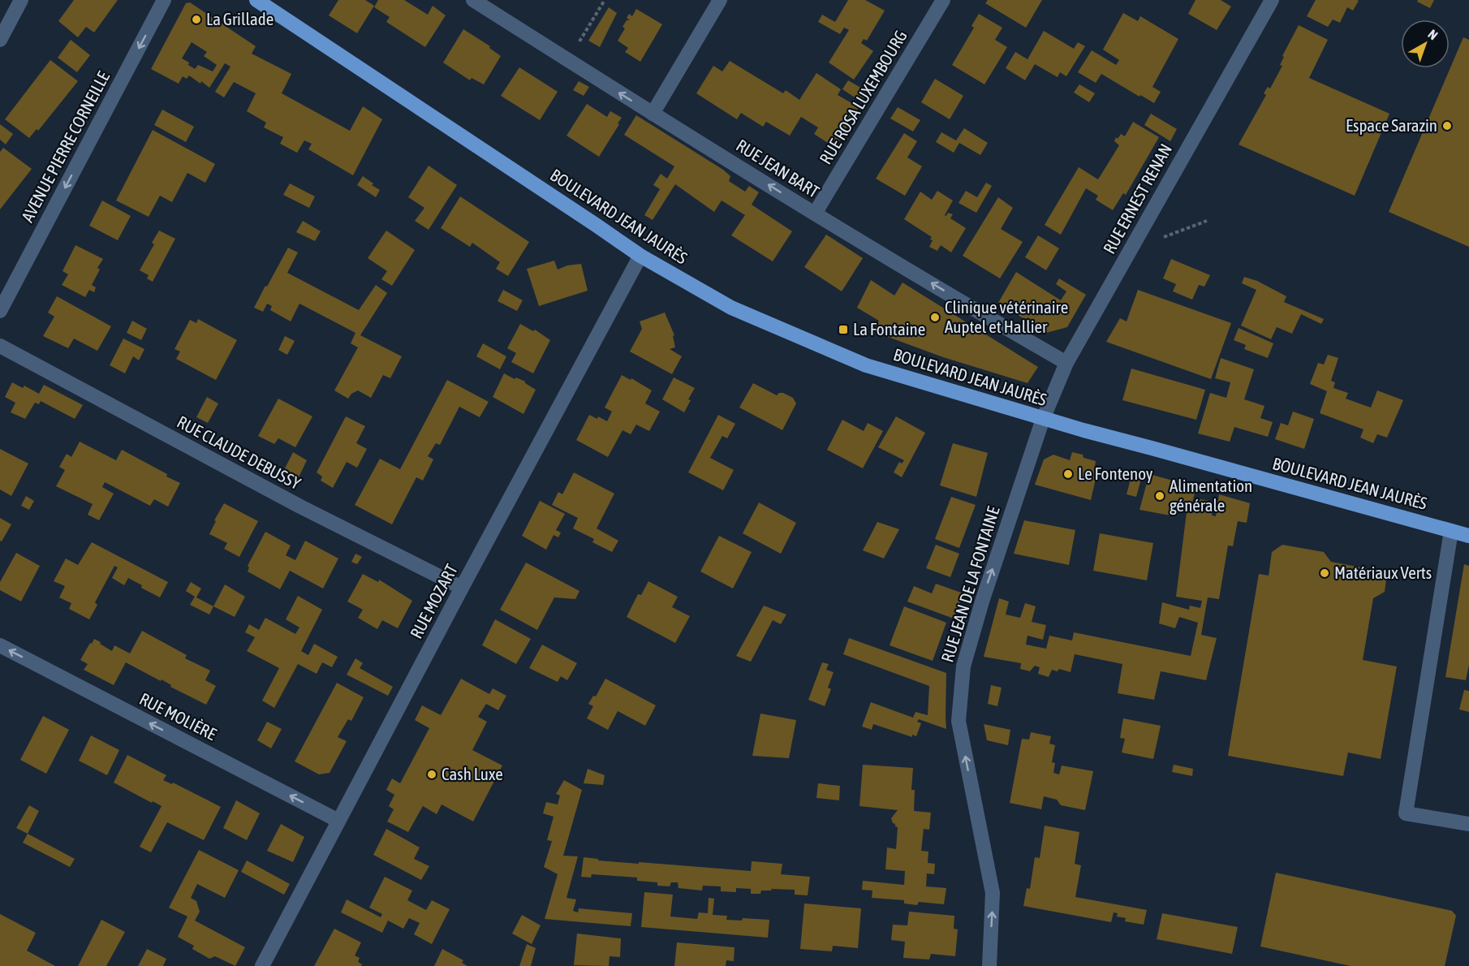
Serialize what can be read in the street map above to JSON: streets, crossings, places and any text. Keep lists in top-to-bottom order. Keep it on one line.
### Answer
{"streets":{"main road":["BOULEVARD JEAN JAURÈS"],"street":["RUE ROSA LUXEMBOURG","AVENUE PIERRE CORNEILLE","RUE JEAN BART","RUE ERNEST RENAN","RUE CLAUDE DEBUSSY","RUE JEAN DE LA FONTAINE","RUE MOZART","RUE MOLIÈRE"]},"crossings":[["RUE ROSA LUXEMBOURG","RUE JEAN BART"],["RUE JEAN BART","RUE ERNEST RENAN"],["RUE ERNEST RENAN","BOULEVARD JEAN JAURÈS"],["RUE ERNEST RENAN","RUE JEAN DE LA FONTAINE"],["BOULEVARD JEAN JAURÈS","RUE JEAN DE LA FONTAINE"],["BOULEVARD JEAN JAURÈS","RUE MOZART"],["RUE CLAUDE DEBUSSY","RUE MOZART"],["RUE MOZART","RUE MOLIÈRE"]],"one_way":["AVENUE PIERRE CORNEILLE","RUE JEAN BART","RUE JEAN DE LA FONTAINE","RUE MOLIÈRE"],"places":{"other":["La Grillade","Espace Sarazin","Clinique vétérinaire Auptel et Hallier","Le Fontenoy","Alimentation générale","Matériaux Verts","Cash Luxe"],"transit":["La Fontaine"]},"north":"top right"}
